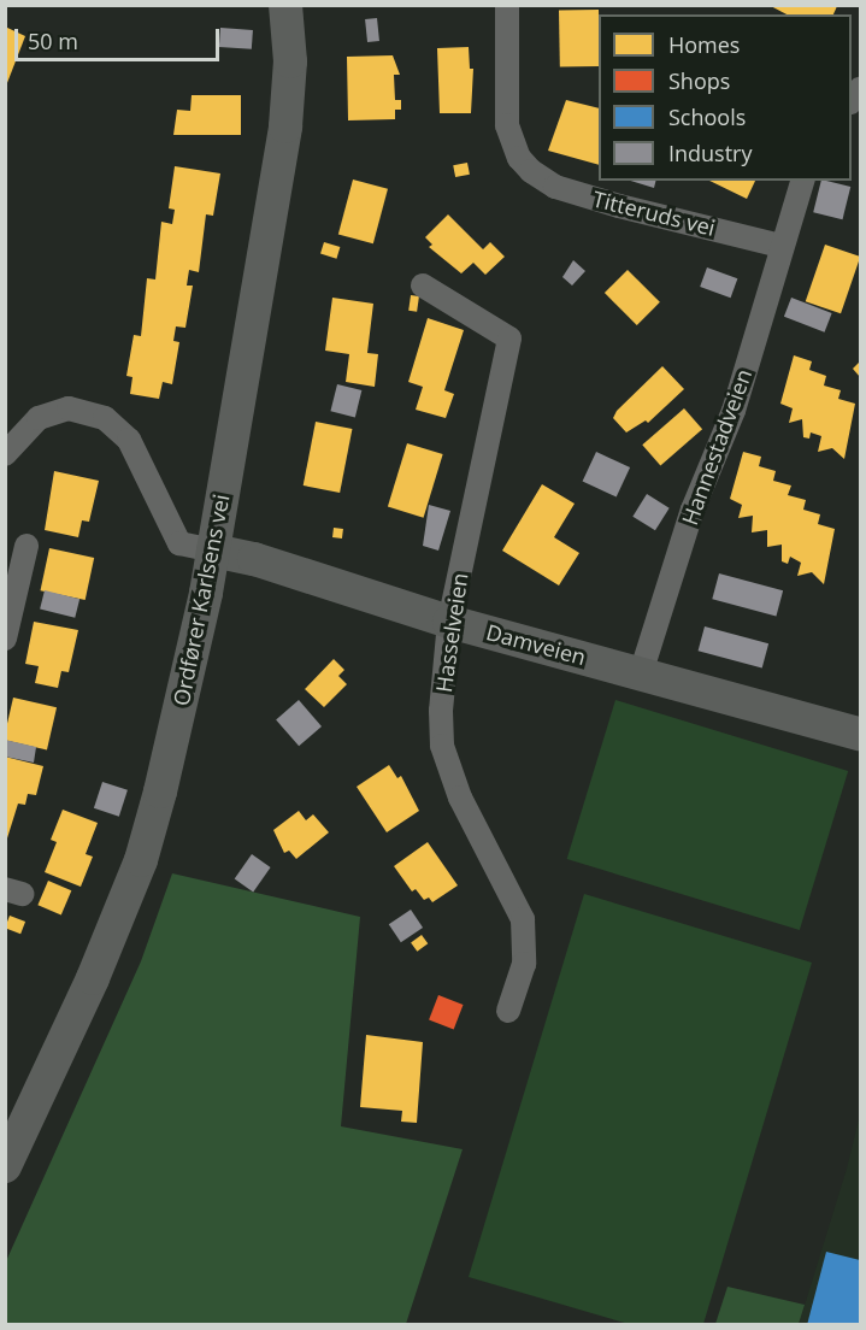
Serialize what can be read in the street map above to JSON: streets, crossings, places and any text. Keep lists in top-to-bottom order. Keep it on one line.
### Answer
{"streets":{"street":["Titteruds vei","Hannestadveien","Ordfører Karlsens vei","Hasselveien","Damveien"]},"crossings":[["Titteruds vei","Hannestadveien"],["Hannestadveien","Damveien"],["Ordfører Karlsens vei","Damveien"],["Hasselveien","Damveien"]],"legend":["Homes","Shops","Schools","Industry"],"scale_bar":"50 m"}
